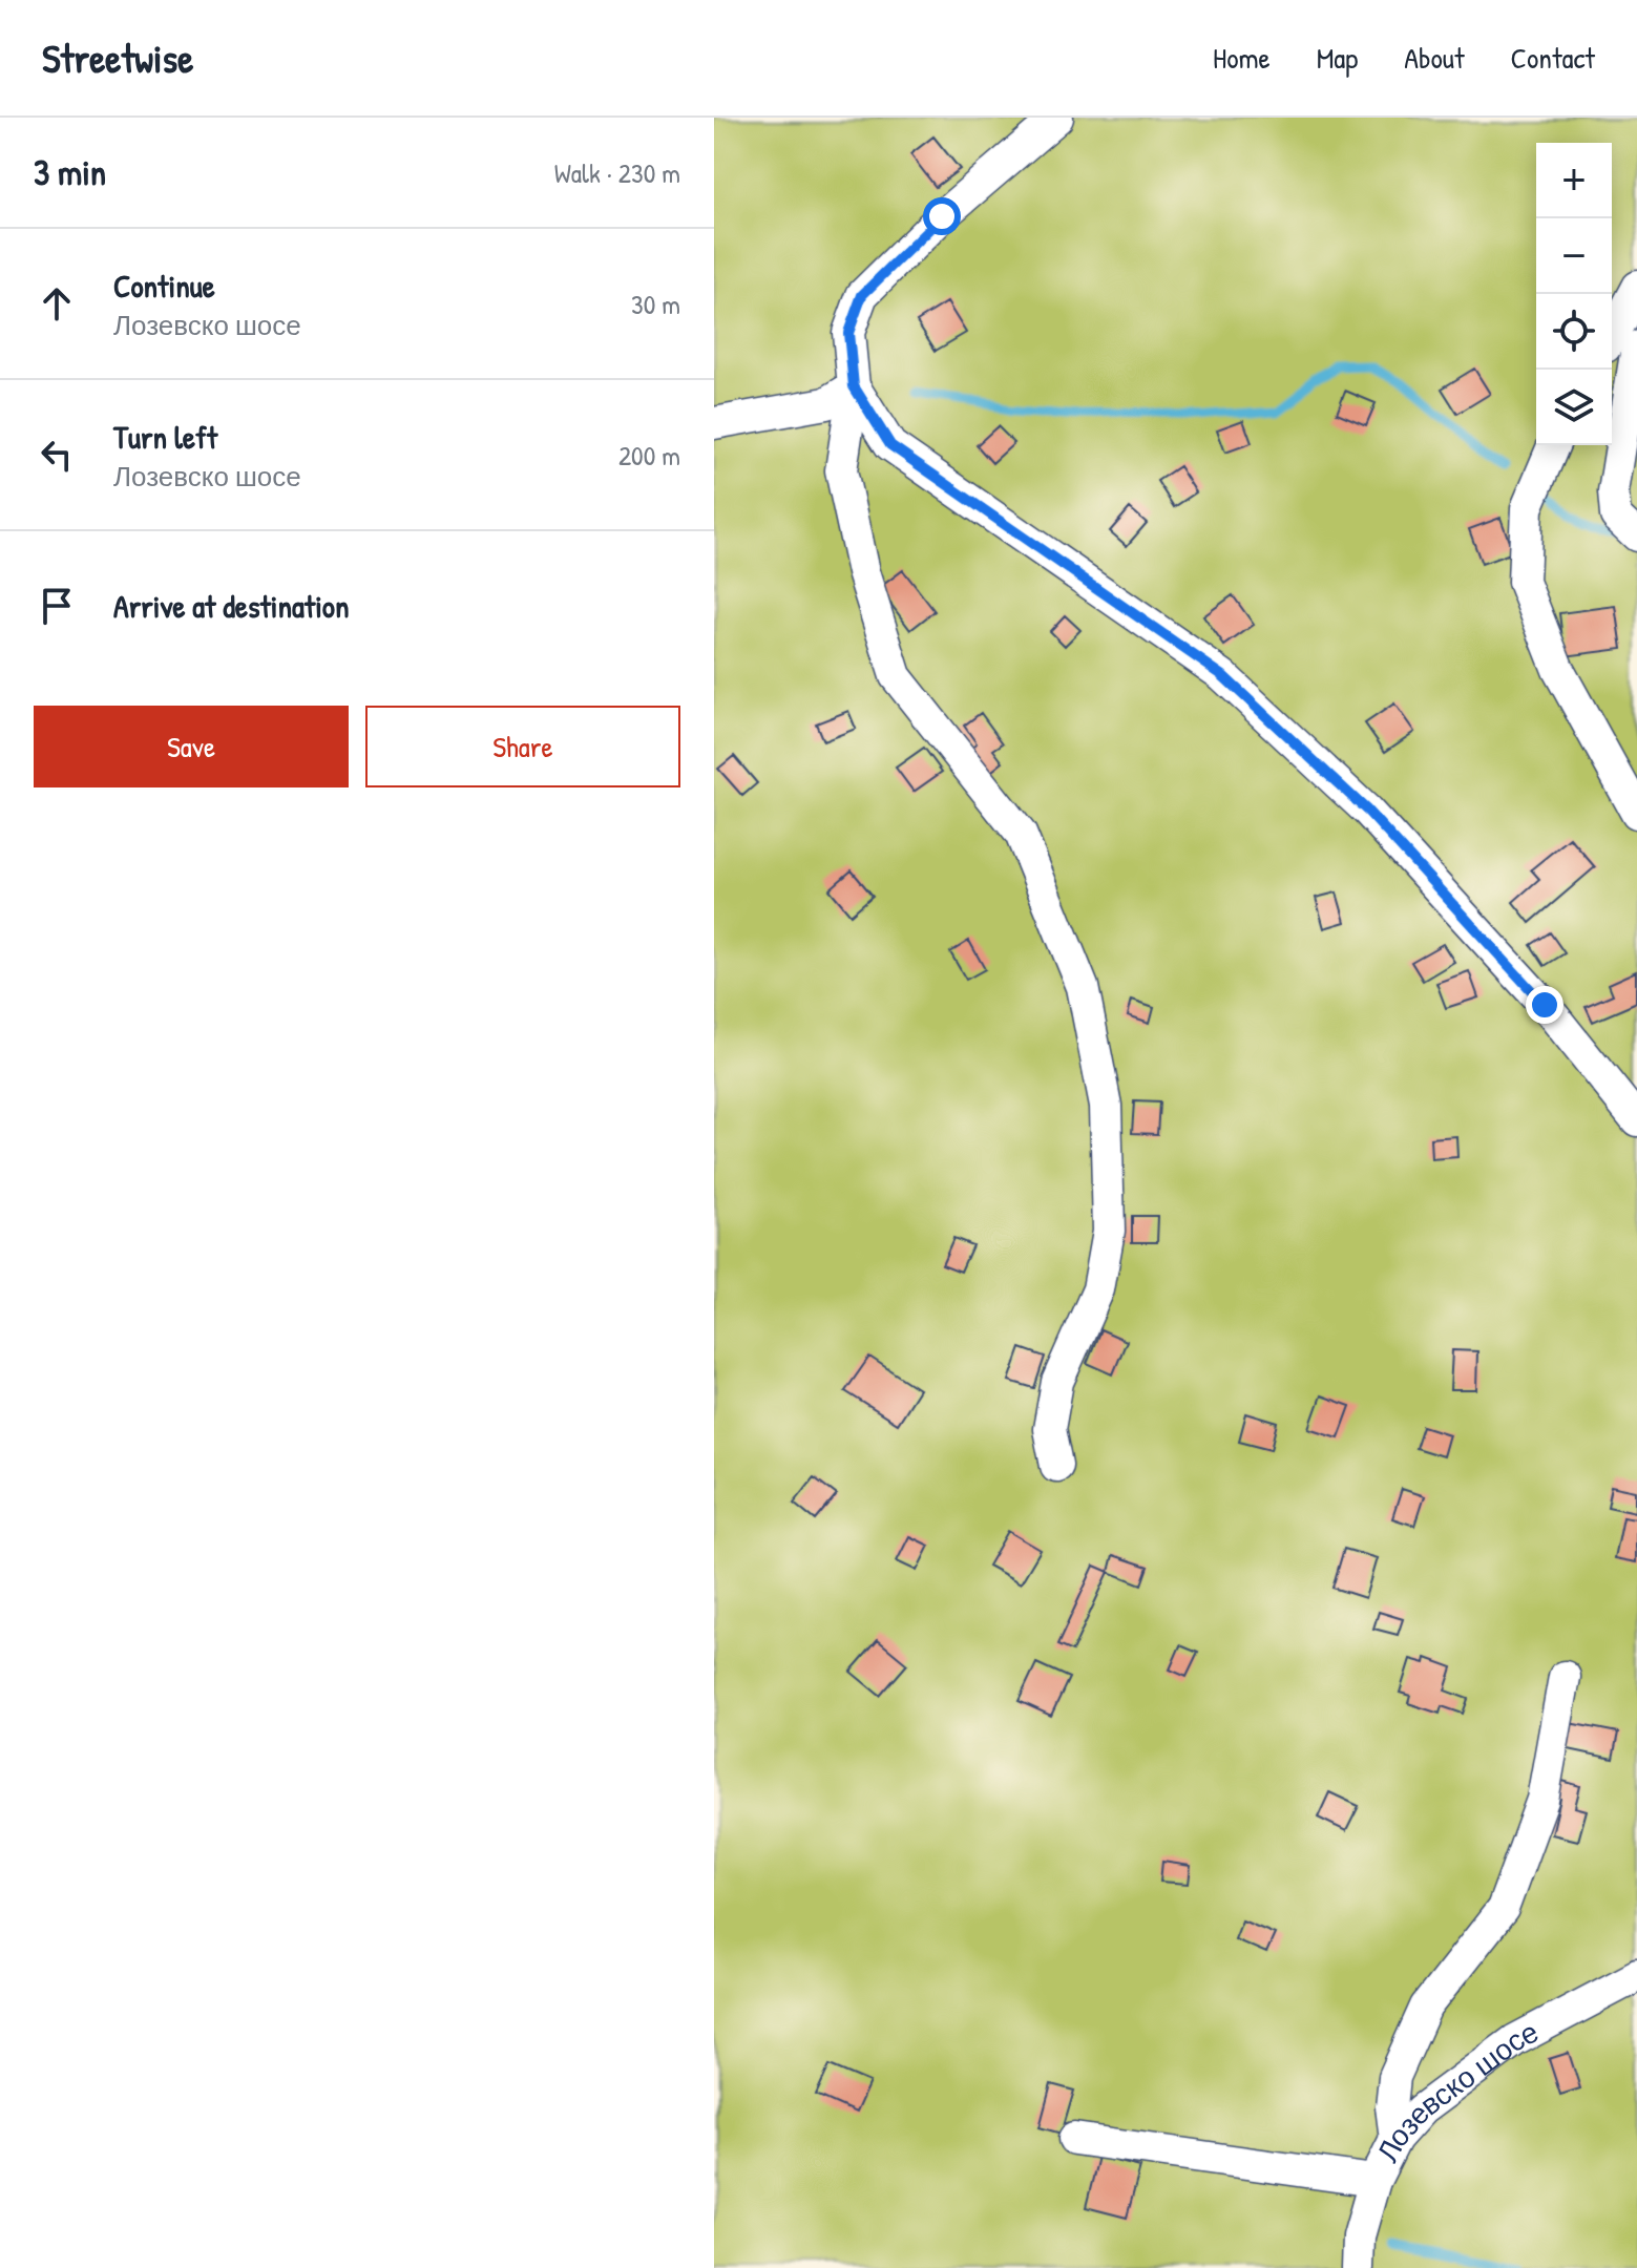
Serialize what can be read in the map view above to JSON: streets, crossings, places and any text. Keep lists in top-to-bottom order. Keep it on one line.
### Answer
{"streets":{"street":["Лозевско шосе"]},"page":{"header":"Streetwise","nav":["Home","Map","About","Contact"],"heading":["3 min","Walk · 230 m"],"map_buttons":["+","−"],"list":[["Continue","Лозевско шосе","30 m"],["Turn left","Лозевско шосе","200 m"],"Arrive at destination"],"buttons":["Save","Share"]}}
